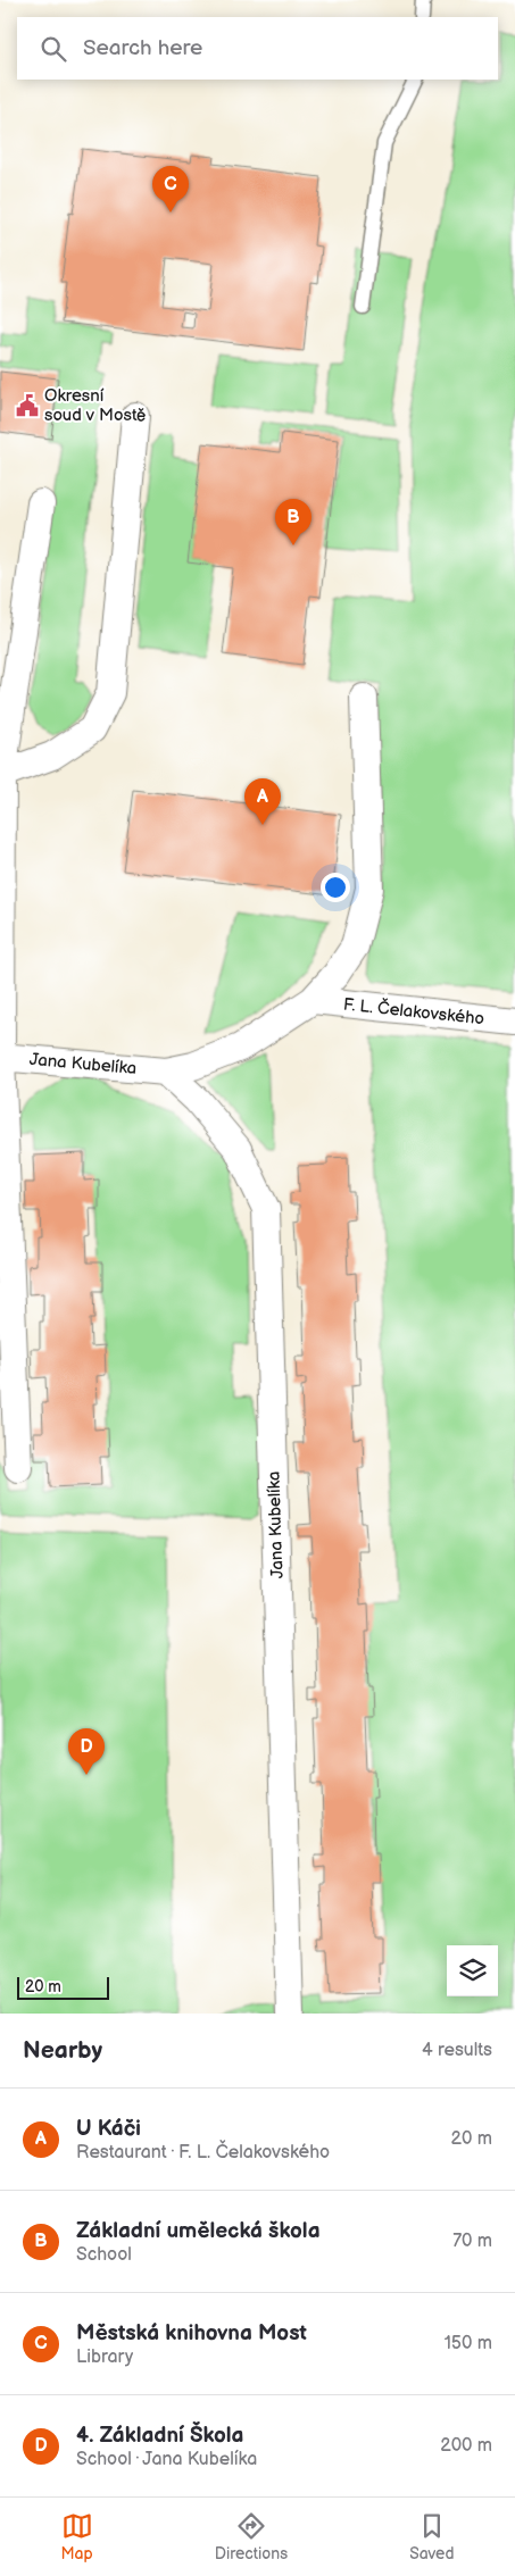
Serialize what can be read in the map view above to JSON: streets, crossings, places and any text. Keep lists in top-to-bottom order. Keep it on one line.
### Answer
{"streets":{"street":["F. L. Čelakovského","Jana Kubelíka"]},"crossings":[["F. L. Čelakovského","Jana Kubelíka"]],"places":{"public building":["Okresní soud v Mostě"]},"scale_bar":"20 m","page":{"search":"Search here","pins":["C","B","A","D"],"scale":"20 m","heading":["Nearby","4 results"],"list":[{"mark":"A","name":"U Káči","note":"Restaurant · F. L. Čelakovského","value":"20 m"},{"mark":"B","name":"Základní umělecká škola","note":"School","value":"70 m"},{"mark":"C","name":"Městská knihovna Most","note":"Library","value":"150 m"},{"mark":"D","name":"4. Základní Škola","note":"School · Jana Kubelíka","value":"200 m"}],"nav":["Map","Directions","Saved"]}}
